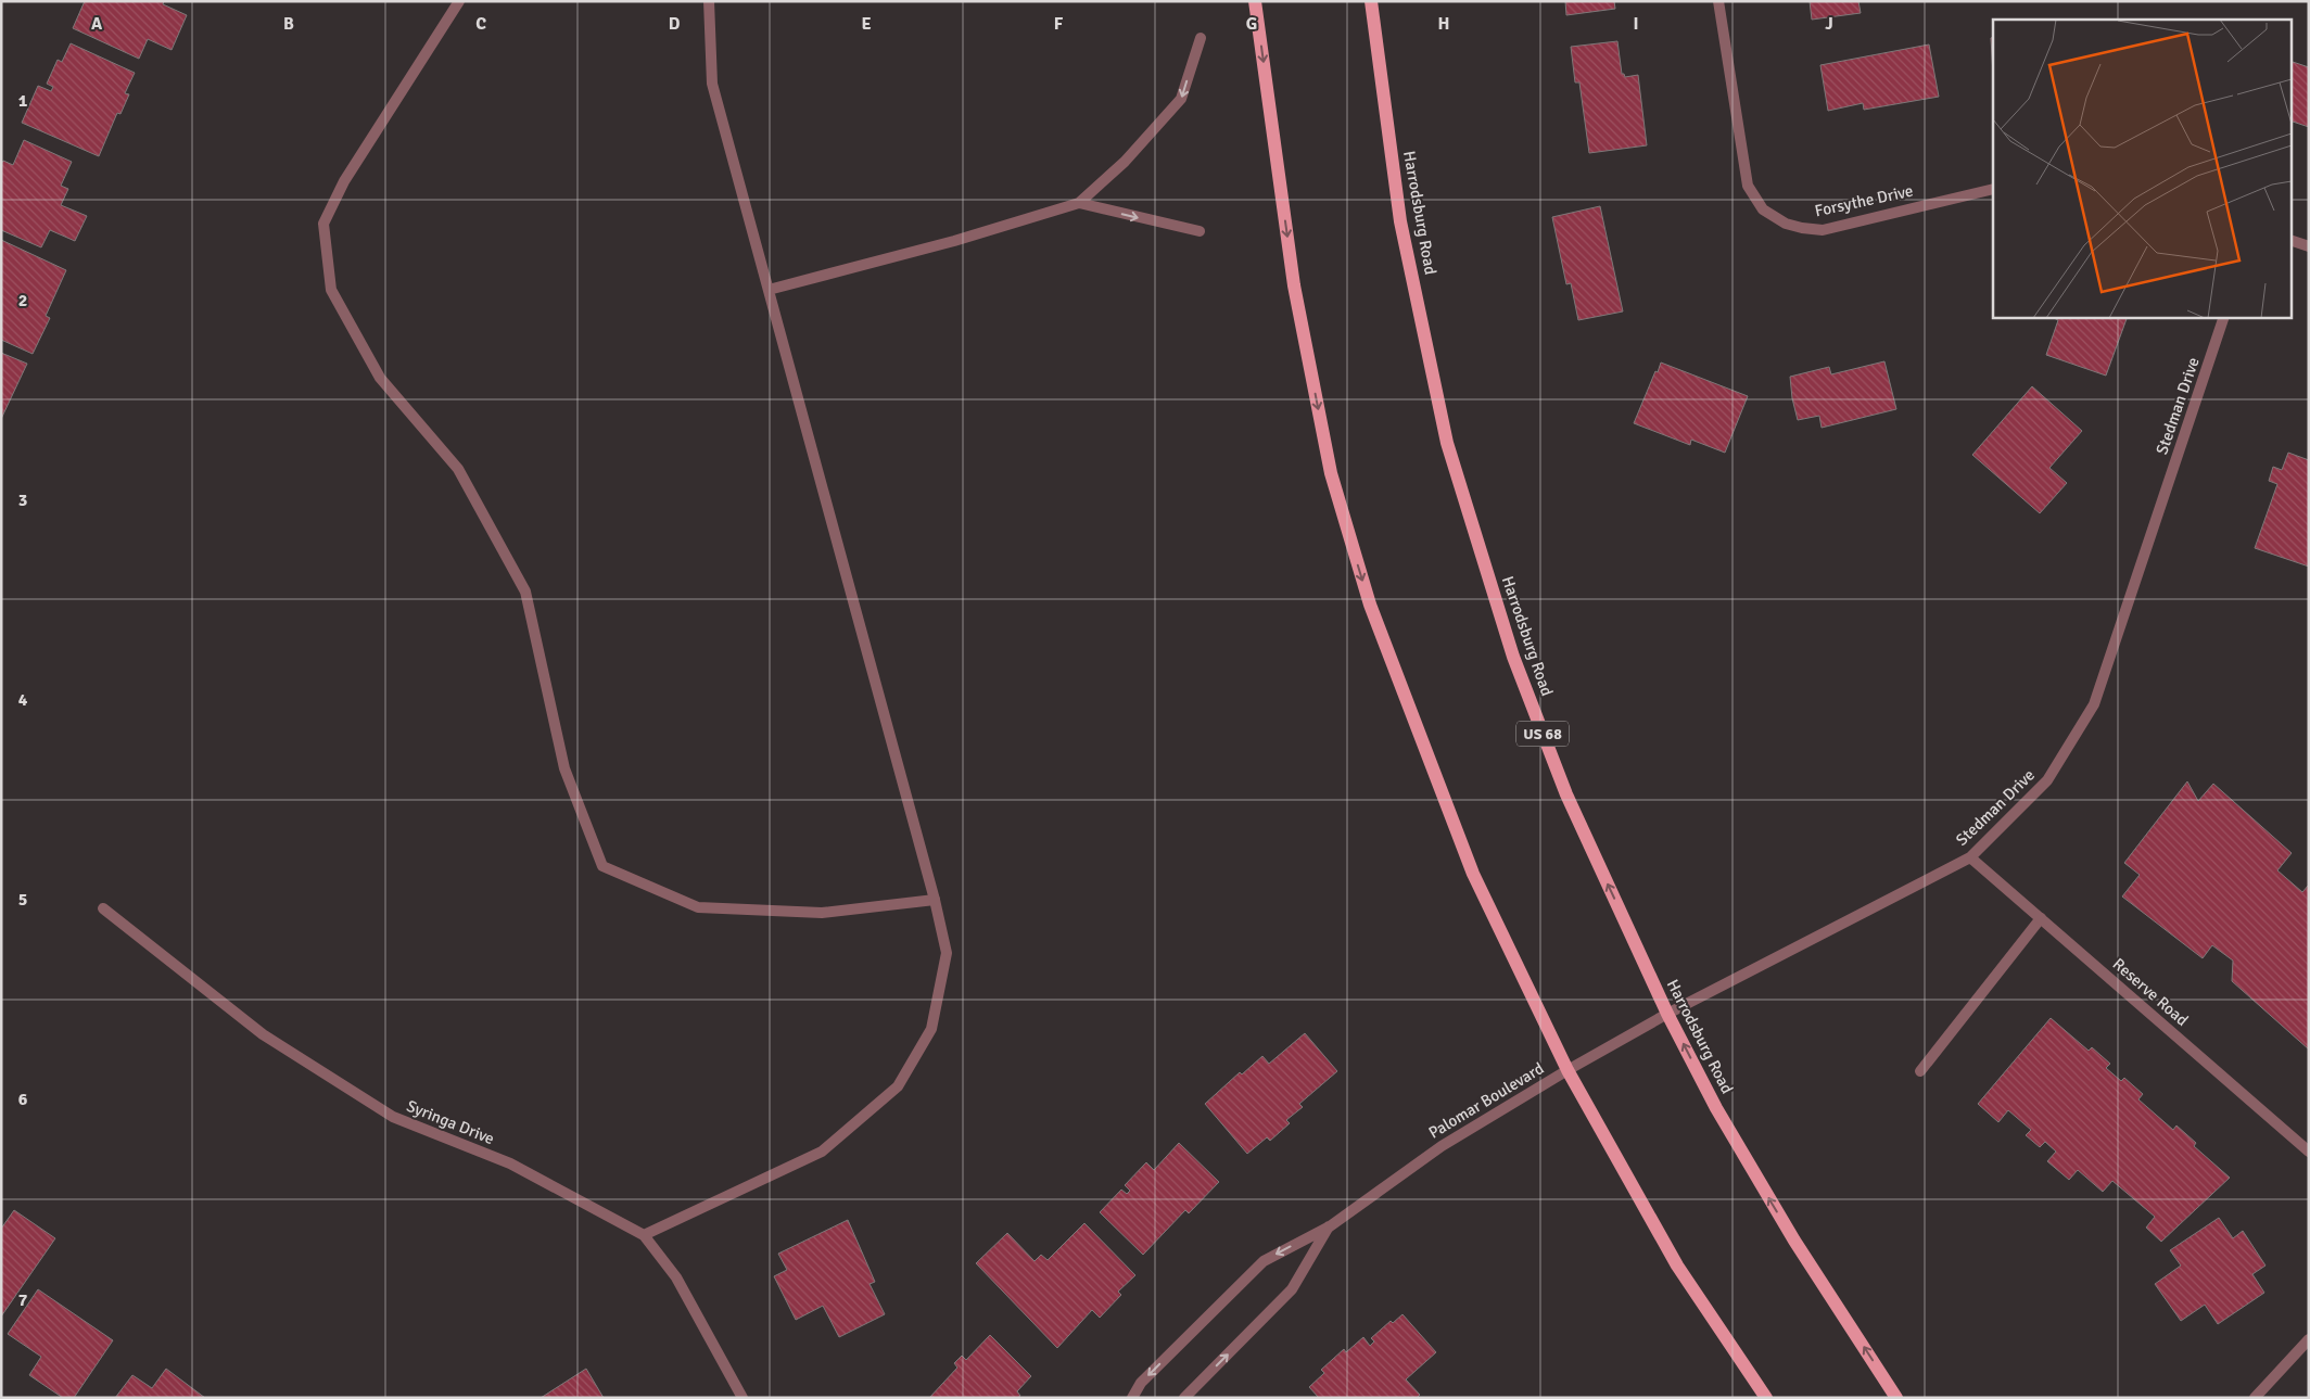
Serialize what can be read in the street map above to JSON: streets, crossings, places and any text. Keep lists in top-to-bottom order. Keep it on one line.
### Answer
{"streets":{"main road":["Harrodsburg Road","US 68"],"street":["Forsythe Drive","Stedman Drive","Reserve Road","Palomar Boulevard","Syringa Drive"]},"crossings":[["Harrodsburg Road","Stedman Drive"],["Harrodsburg Road","Palomar Boulevard"],["Stedman Drive","Reserve Road"],["Stedman Drive","Palomar Boulevard"]],"grid":{"columns":["A","B","C","D","E","F","G","H","I","J"],"rows":["1","2","3","4","5","6","7"]}}
